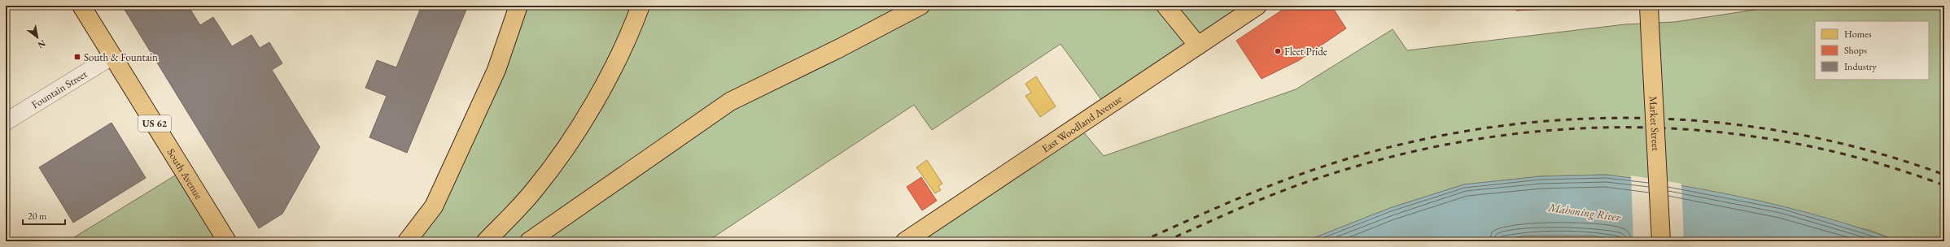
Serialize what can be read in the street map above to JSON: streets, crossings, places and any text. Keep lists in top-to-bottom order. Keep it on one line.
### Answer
{"streets":{"main road":["US 62","East Woodland Avenue","Market Street","South Avenue"],"street":["Fountain Street"]},"crossings":[["Fountain Street","South Avenue"]],"water":["Mahoning River"],"places":{"other":["Fleet Pride"],"transit":["South & Fountain"]},"legend":["Homes","Shops","Industry"],"scale_bar":"20 m","north":"bottom right"}
